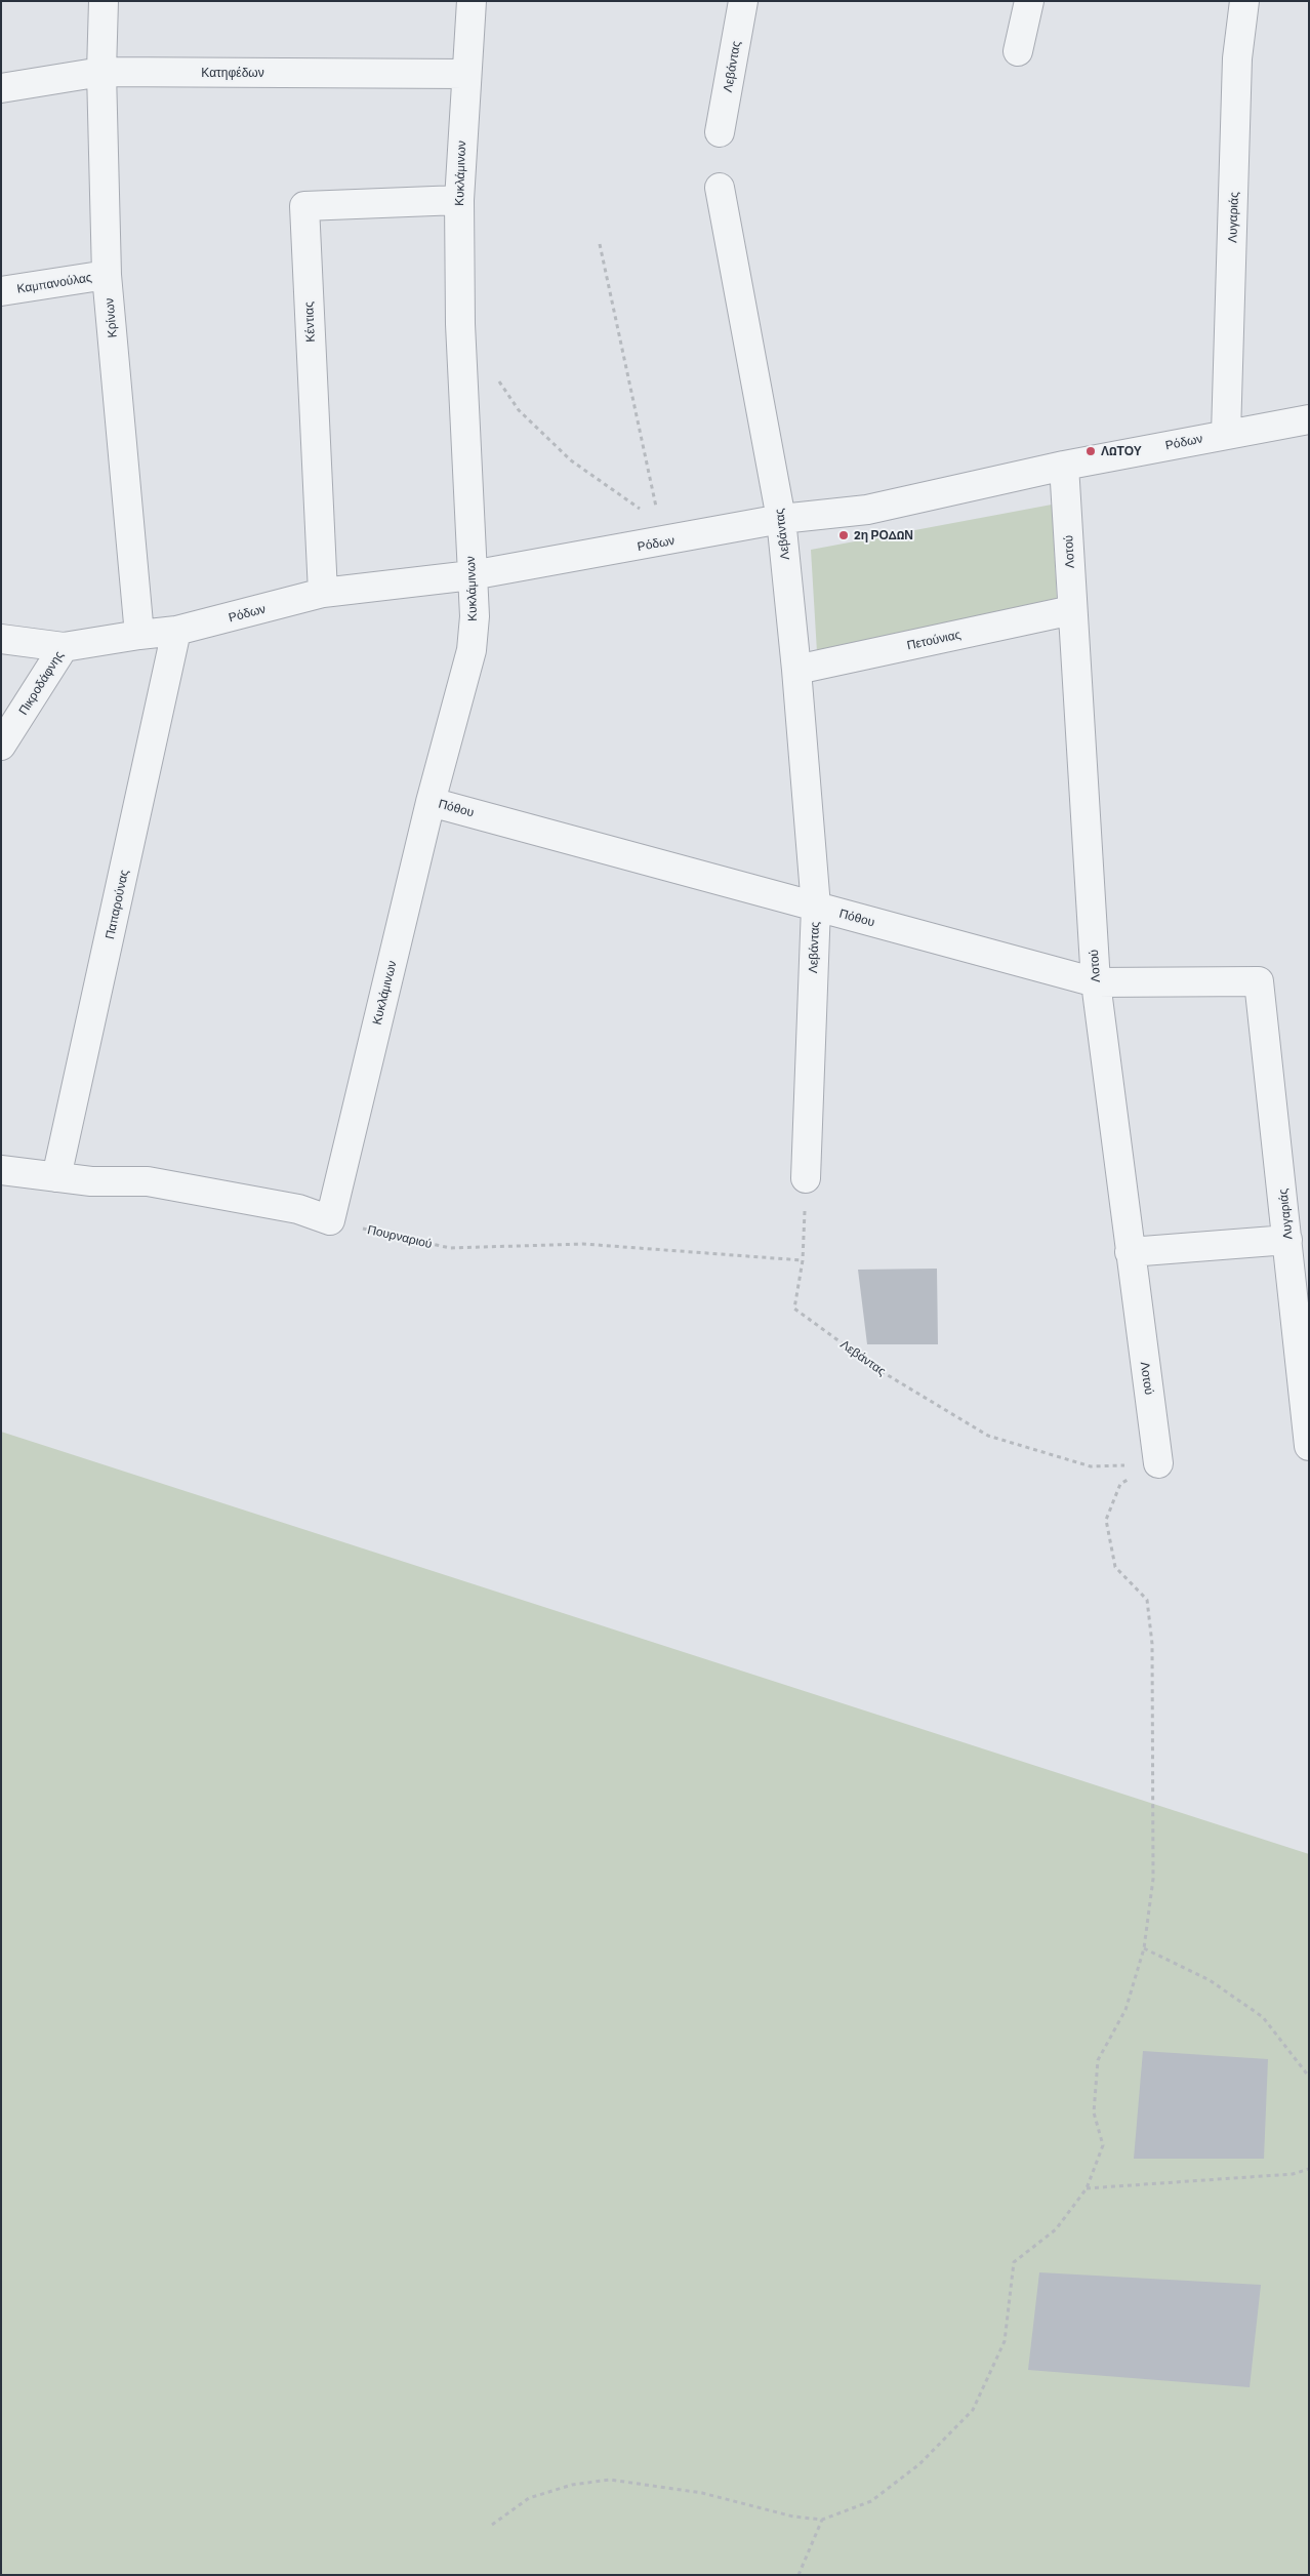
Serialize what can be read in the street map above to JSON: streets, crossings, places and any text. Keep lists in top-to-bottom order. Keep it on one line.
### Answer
{"streets":{"street":["Λεβάντας","Κατηφέδων","Κυκλάμινων","Λυγαριάς","Καμπανούλας","Κρίνων","Κέντιας","Ρόδων","Λοτού","Πετούνιας","Πικροδάφνης","Πόθου","Παπαρούνας"],"path":["Πουρναριού"]},"crossings":[["Λεβάντας","Ρόδων"],["Λεβάντας","Λοτού"],["Λεβάντας","Πετούνιας"],["Λεβάντας","Πόθου"],["Λεβάντας","Πουρναριού"],["Κατηφέδων","Κυκλάμινων"],["Κατηφέδων","Κρίνων"],["Κυκλάμινων","Κέντιας"],["Κυκλάμινων","Ρόδων"],["Κυκλάμινων","Πόθου"],["Κυκλάμινων","Πουρναριού"],["Λυγαριάς","Ρόδων"],["Λυγαριάς","Πόθου"],["Καμπανούλας","Κρίνων"],["Κρίνων","Ρόδων"],["Κέντιας","Ρόδων"],["Ρόδων","Λοτού"],["Ρόδων","Πικροδάφνης"],["Ρόδων","Παπαρούνας"],["Λοτού","Πετούνιας"],["Λοτού","Πόθου"]],"places":["ΛΩΤΟΥ","2η ΡΟΔΩΝ"]}
